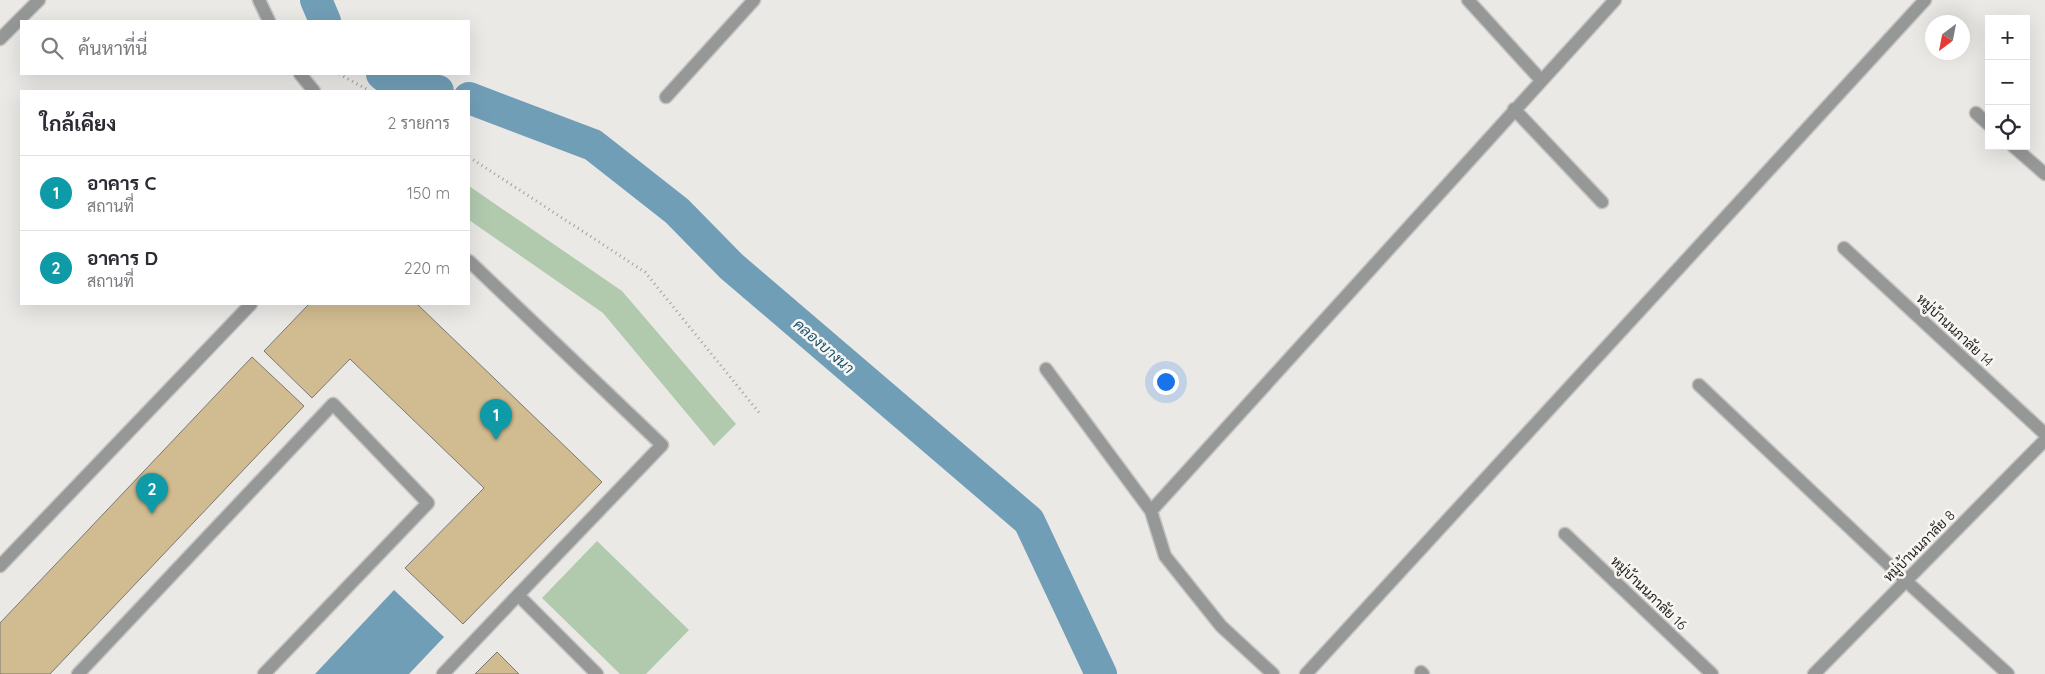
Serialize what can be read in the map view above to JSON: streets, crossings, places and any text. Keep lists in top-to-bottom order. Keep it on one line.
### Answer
{"streets":{"street":["หมู่บ้านนภาลัย 14","หมู่บ้านนภาลัย 8","หมู่บ้านนภาลัย 16"]},"water":["คลองบางนา"],"north":"bottom left","page":{"map_buttons":["+","−"],"search":"ค้นหาที่นี่","heading":["ใกล้เคียง","2 รายการ"],"list":[{"mark":"1","name":"อาคาร C","note":"สถานที่","value":"150 m"},{"mark":"2","name":"อาคาร D","note":"สถานที่","value":"220 m"}],"pins":["1","2"]}}
